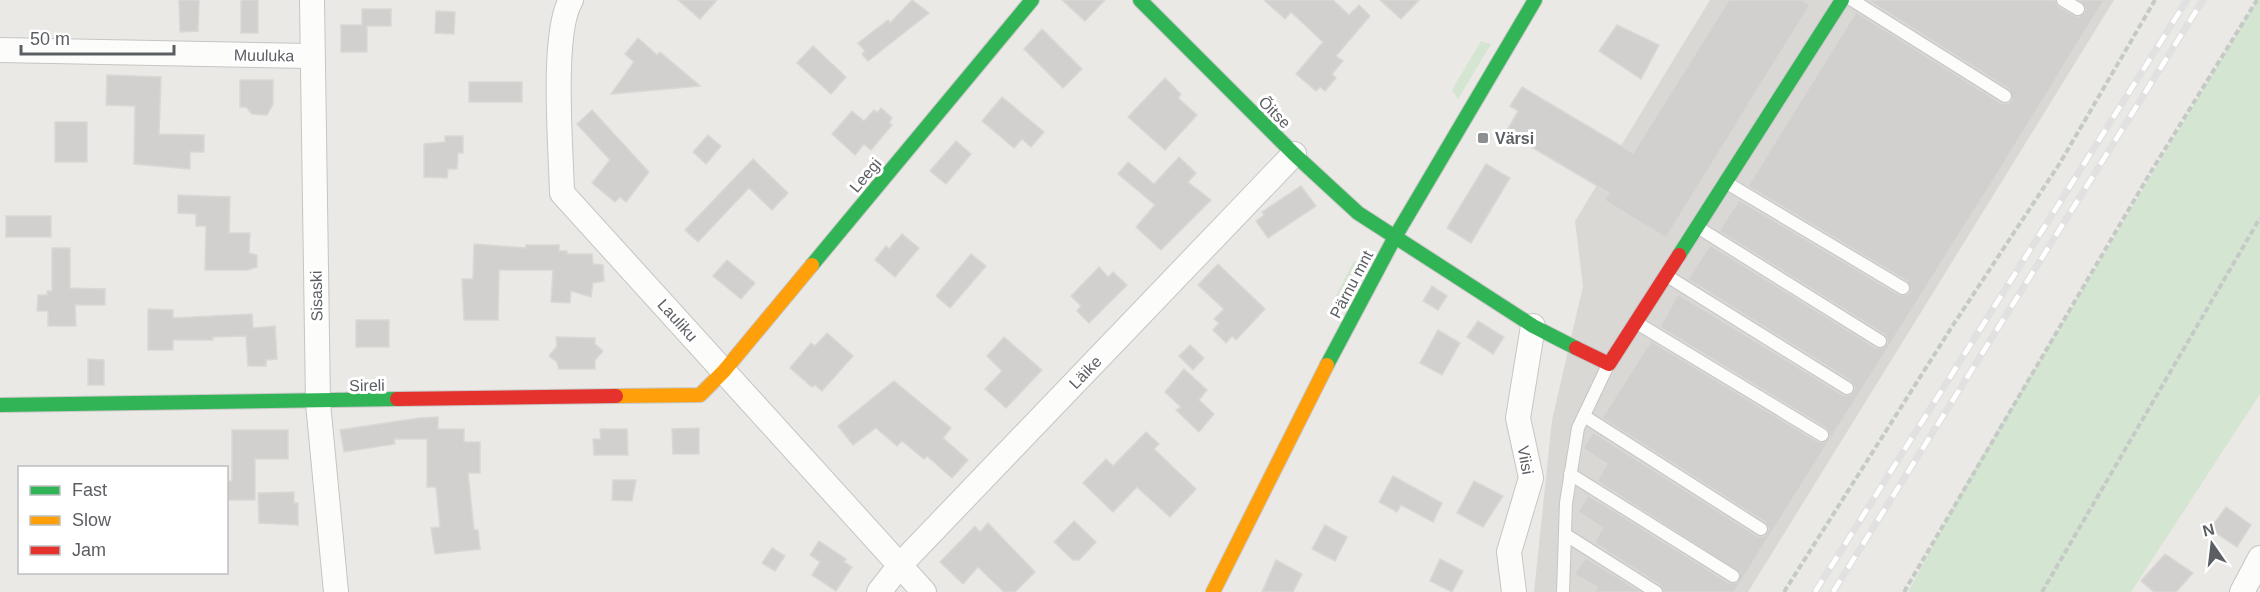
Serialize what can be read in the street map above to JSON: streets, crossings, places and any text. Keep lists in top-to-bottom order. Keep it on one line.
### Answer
{"streets":{"street":["Muuluka","Õitse","Leegi","Pärnu mnt","Sisaski","Lauliku","Läike","Sireli","Viisi"]},"crossings":[["Muuluka","Sisaski"],["Õitse","Pärnu mnt"],["Õitse","Läike"],["Leegi","Lauliku"],["Leegi","Sireli"],["Sisaski","Sireli"],["Lauliku","Läike"],["Lauliku","Sireli"]],"places":{"transit":["Värsi"]},"legend":["Fast","Slow","Jam"],"scale_bar":"50 m","north":"top"}
